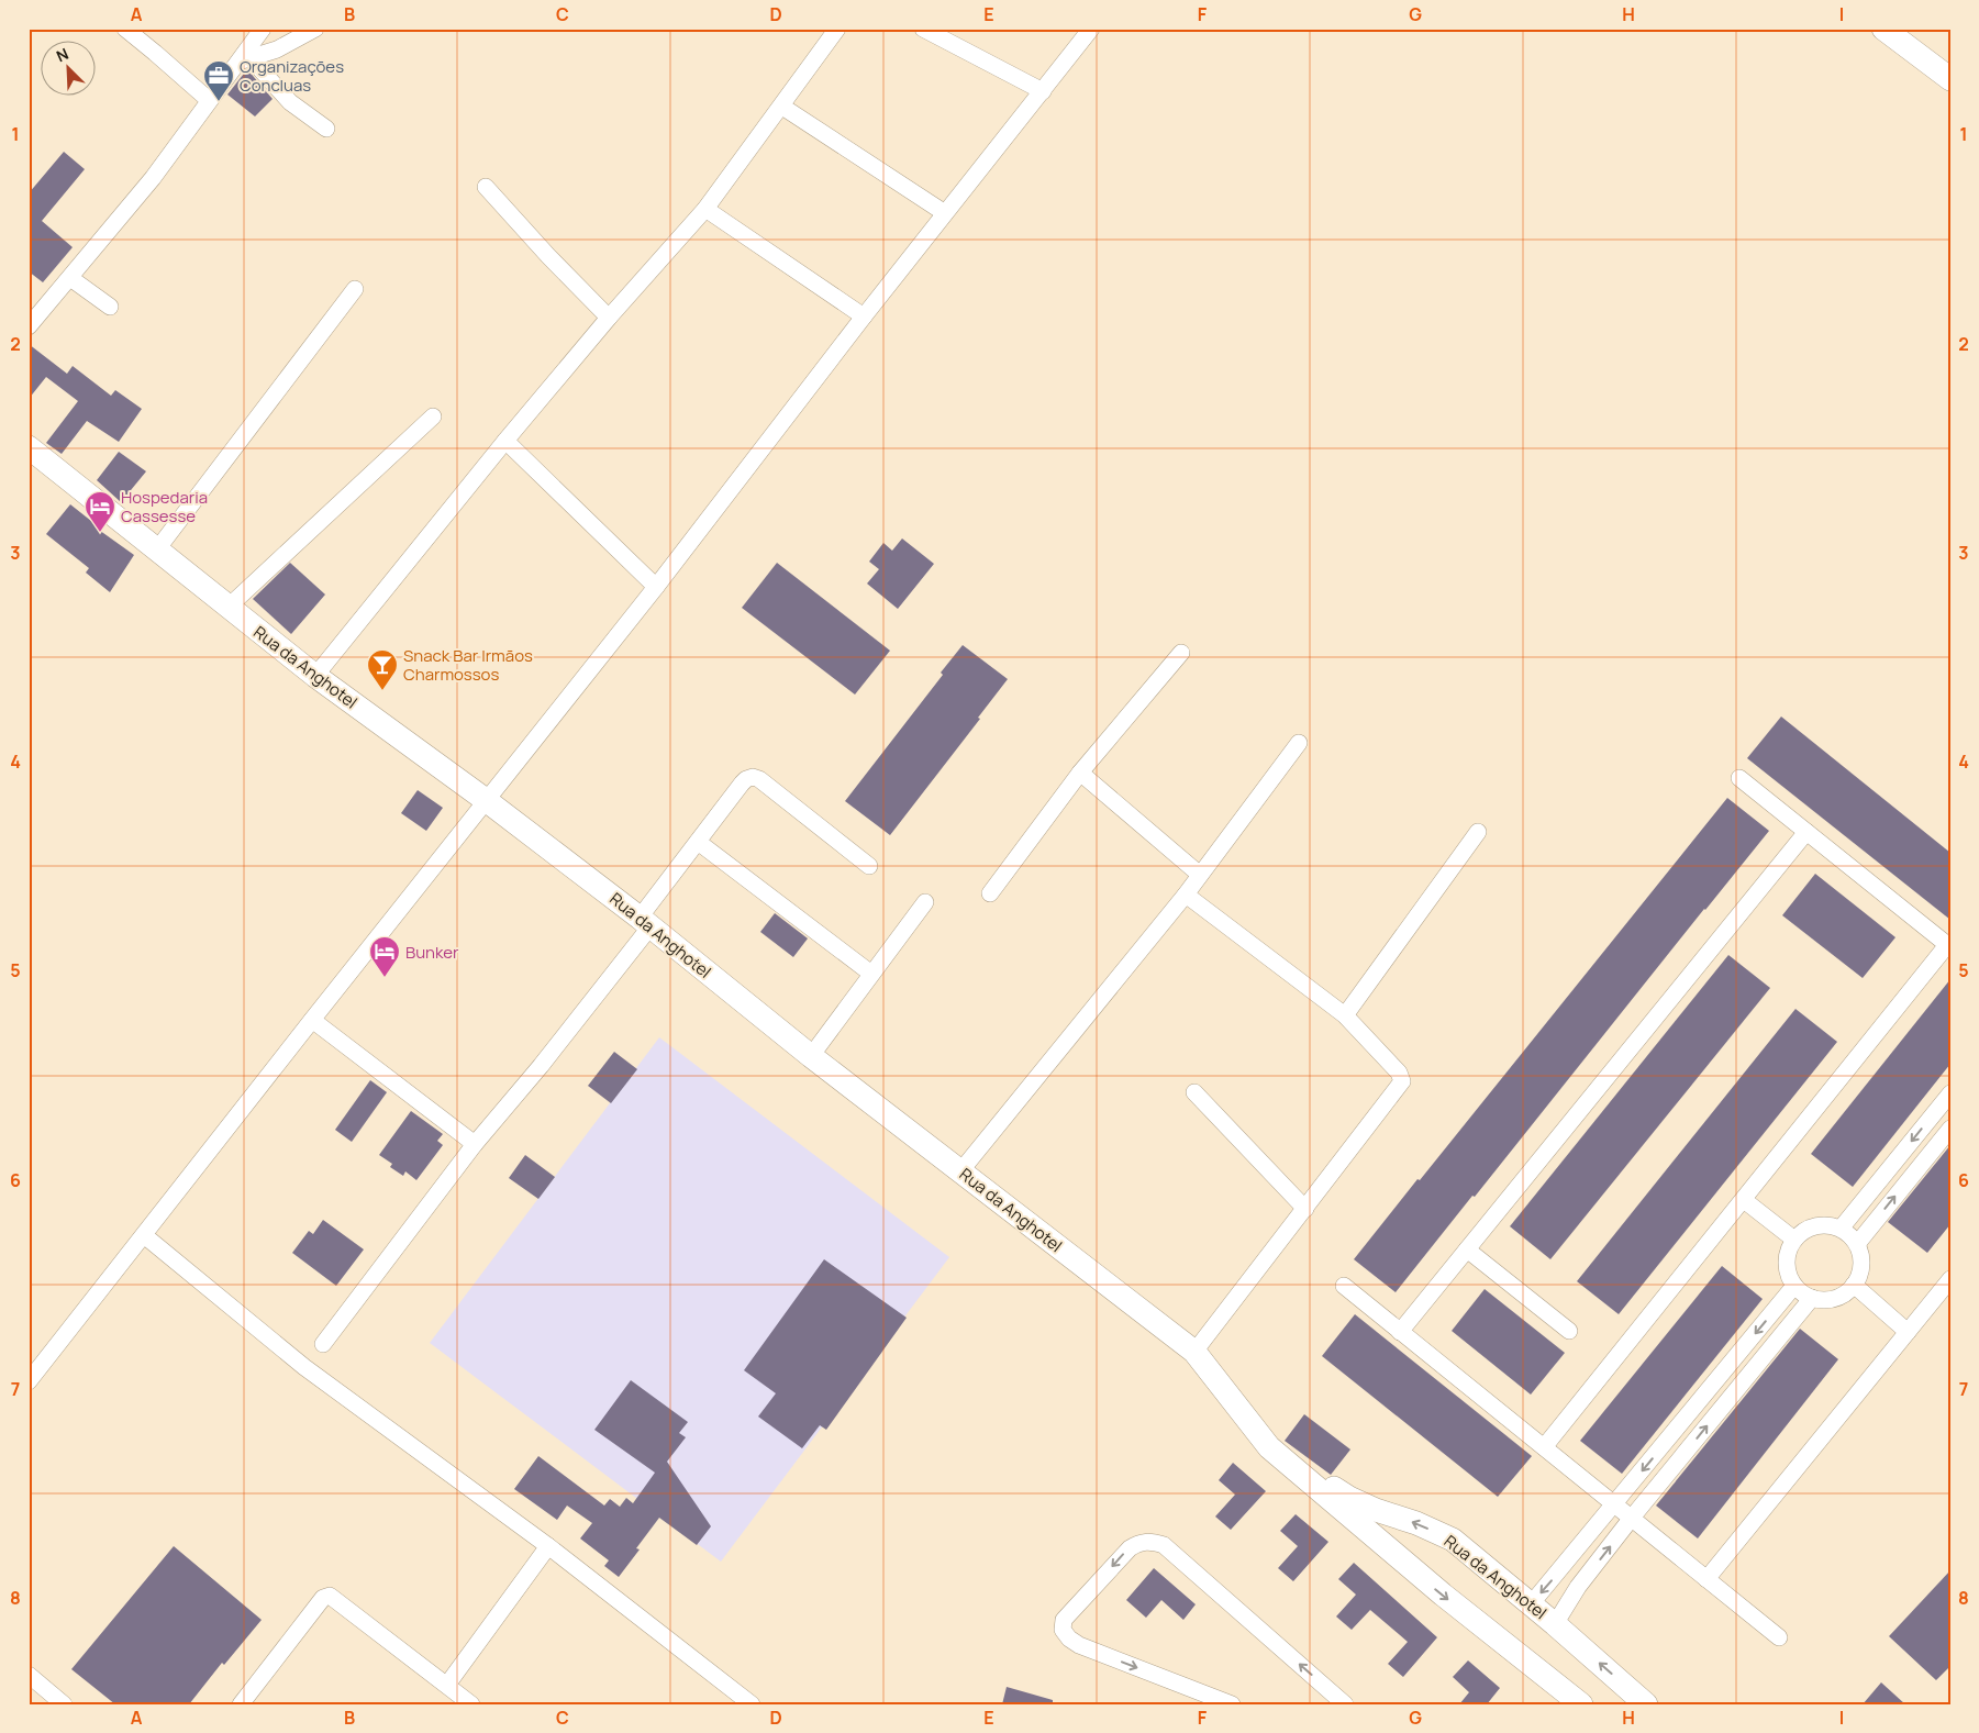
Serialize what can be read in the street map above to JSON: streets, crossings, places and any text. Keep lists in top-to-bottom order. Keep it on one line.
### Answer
{"streets":{"main road":["Rua da Anghotel"]},"places":{"office":["Organizações Concluas"],"hotel":["Hospedaria Cassesse","Bunker"],"bar":["Snack Bar Irmãos Charmossos"]},"north":"top left","grid":{"columns":["A","B","C","D","E","F","G","H","I"],"rows":["1","2","3","4","5","6","7","8"]}}
